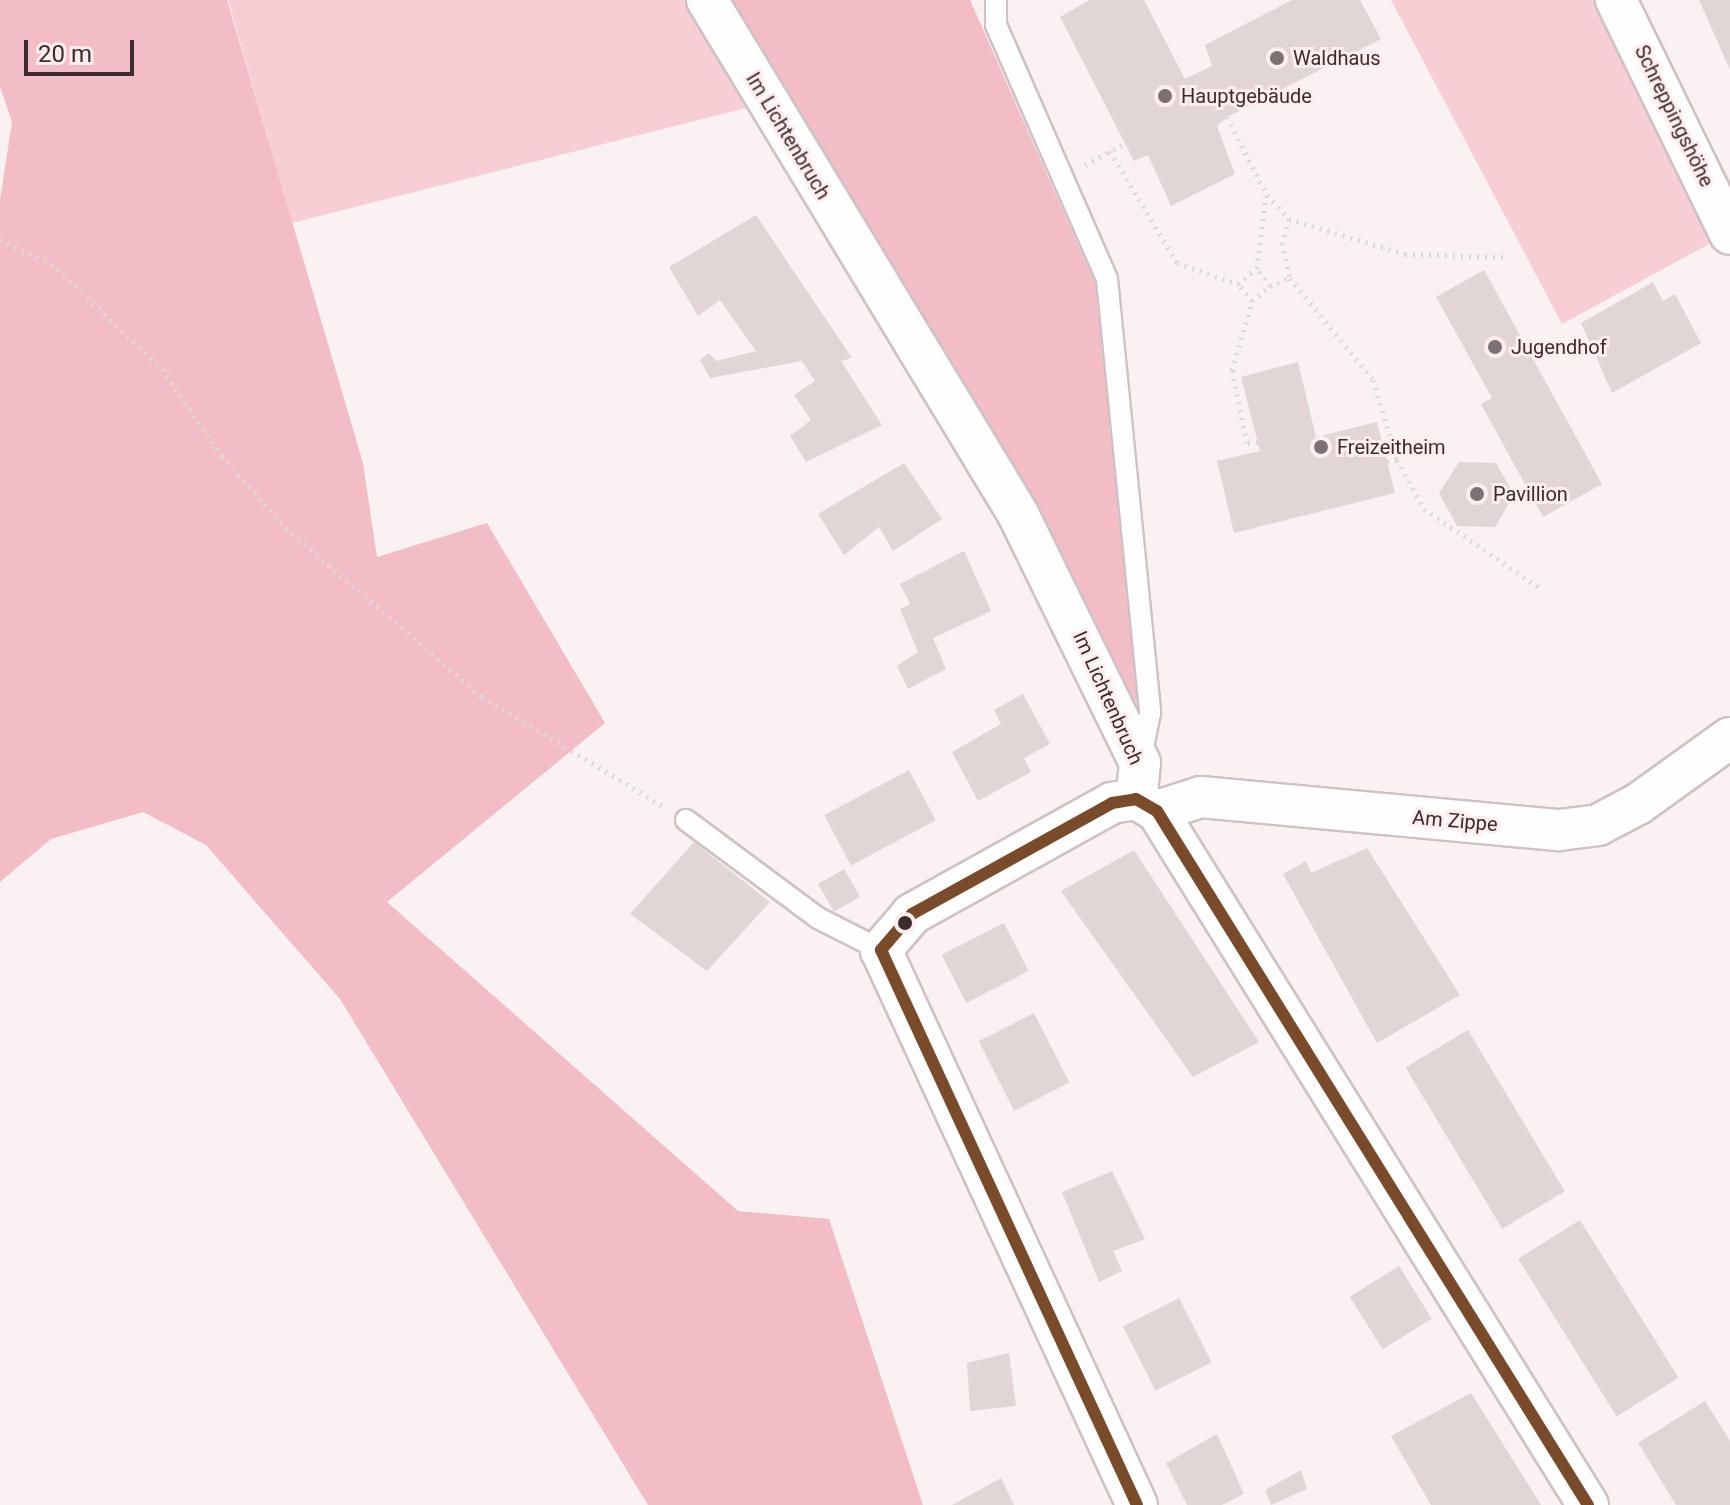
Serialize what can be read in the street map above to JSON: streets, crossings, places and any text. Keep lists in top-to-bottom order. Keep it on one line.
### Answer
{"streets":{"street":["Schreppingshöhe","Im Lichtenbruch","Am Zippe"]},"crossings":[["Im Lichtenbruch","Am Zippe"]],"places":["Waldhaus","Hauptgebäude","Jugendhof","Freizeitheim","Pavillion"],"scale_bar":"20 m"}
